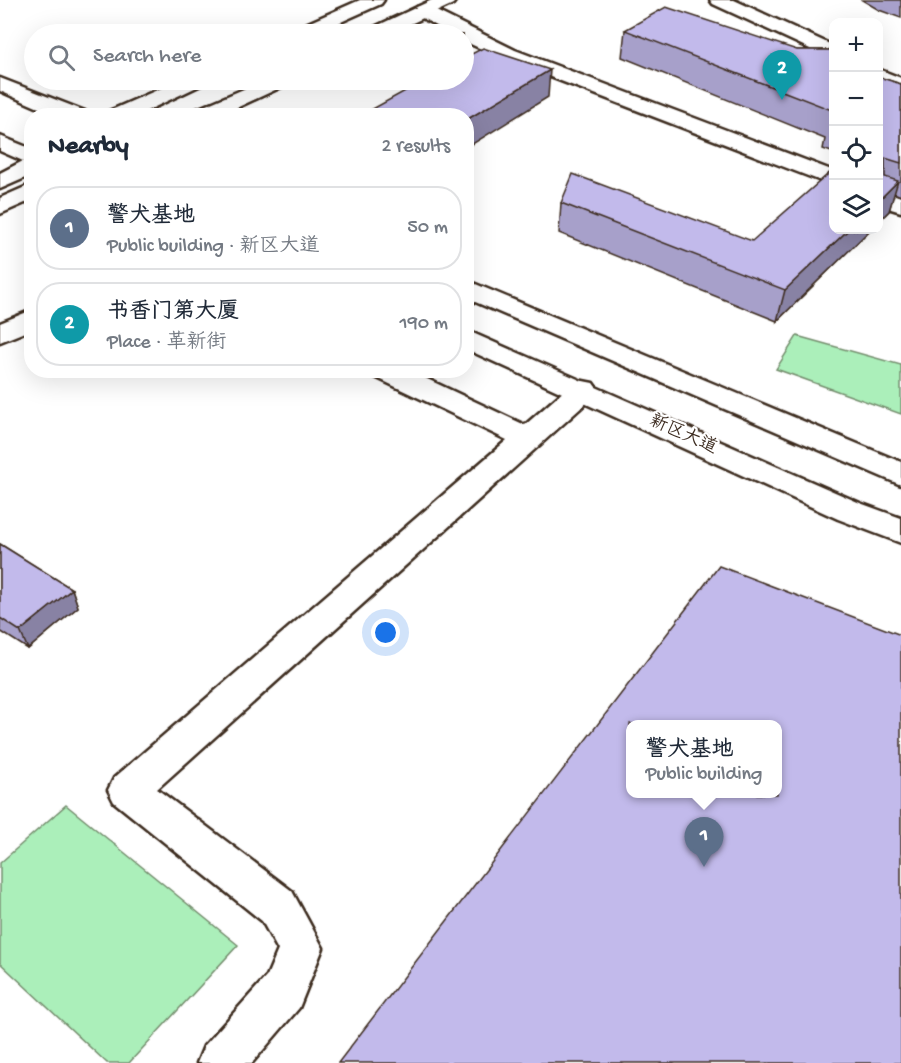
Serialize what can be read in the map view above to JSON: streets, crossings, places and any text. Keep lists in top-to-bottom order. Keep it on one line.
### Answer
{"streets":{"main road":["新区大道"]},"page":{"map_buttons":["+","−"],"search":"Search here","pins":["2","1"],"heading":["Nearby","2 results"],"list":[{"mark":"1","name":"警犬基地","note":"Public building · 新区大道","value":"50 m"},{"mark":"2","name":"书香门第大厦","note":"Place · 革新街","value":"190 m"}],"popup":["警犬基地","Public building"]}}
